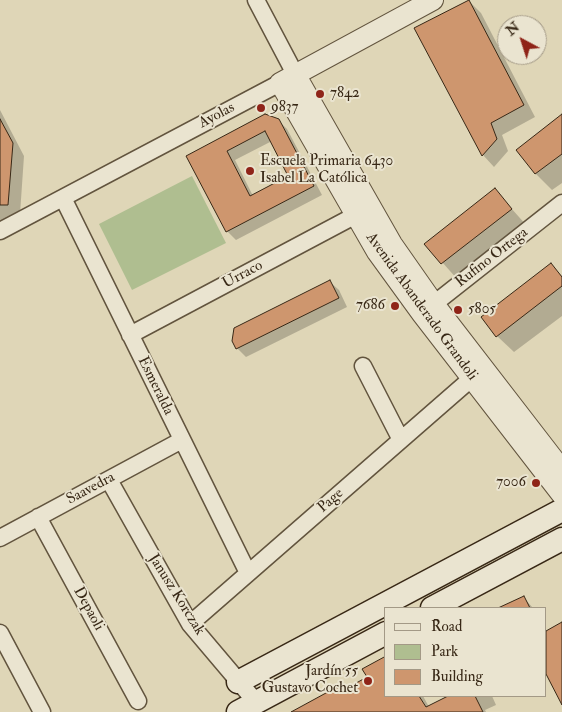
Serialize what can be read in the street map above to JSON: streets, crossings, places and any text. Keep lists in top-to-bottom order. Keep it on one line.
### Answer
{"streets":{"street":["Ayolas","Rufino Ortega","Urraco","Avenida Abanderado Grandoli","Esmeralda","Saavedra","Page","Janusz Korczak","Depaoli"]},"crossings":[["Ayolas","Avenida Abanderado Grandoli"],["Ayolas","Esmeralda"],["Rufino Ortega","Avenida Abanderado Grandoli"],["Urraco","Avenida Abanderado Grandoli"],["Urraco","Esmeralda"],["Avenida Abanderado Grandoli","Page"],["Esmeralda","Saavedra"],["Esmeralda","Page"],["Saavedra","Janusz Korczak"],["Saavedra","Depaoli"],["Page","Janusz Korczak"]],"places":["7842","9837","Escuela Primaria 6430 Isabel La Católica","7686","5805","7006","Jardín 55 Gustavo Cochet"],"legend":["Road","Park","Building"],"north":"top left"}
